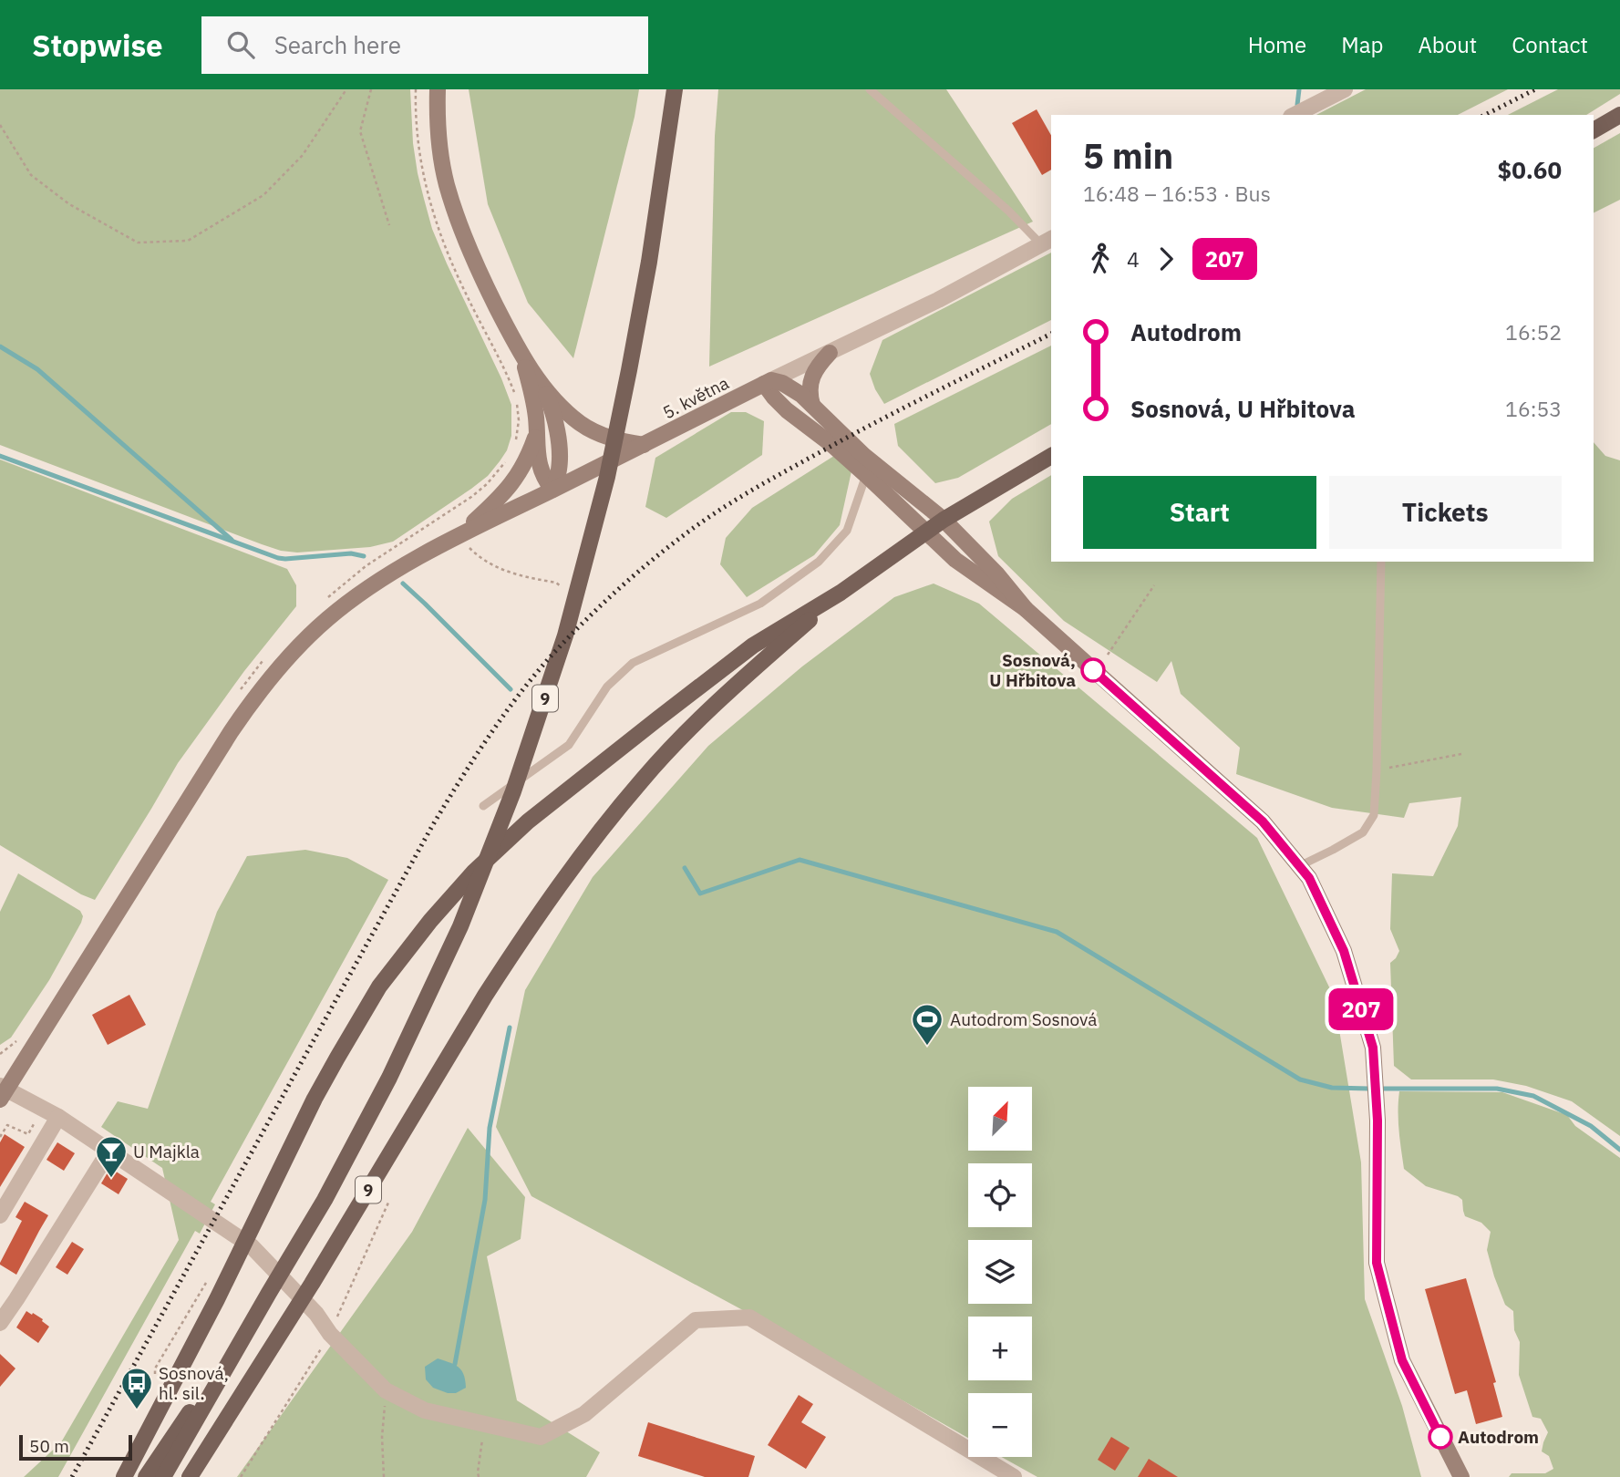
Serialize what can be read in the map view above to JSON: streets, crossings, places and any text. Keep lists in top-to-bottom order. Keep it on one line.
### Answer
{"streets":{"main road":["9"],"street":["5. května"]},"places":{"other":["Sosnová, U Hřbitova","Autodrom"],"sports":["Autodrom Sosnová"],"bar":["U Majkla"],"bus stop":["Sosnová, hl. sil."]},"lines":["bus line 207"],"scale_bar":"50 m","north":"top right","page":{"header":"Stopwise","search":"Search here","nav":["Home","Map","About","Contact"],"on_map":"207","heading":["5 min","16:48 – 16:53 · Bus","$0.60"],"legs":["4","207"],"list":[{"name":"Autodrom","value":"16:52"},{"name":"Sosnová, U Hřbitova","value":"16:53"}],"buttons":["Start","Tickets"],"map_buttons":["+","−"],"scale":"50 m"}}
